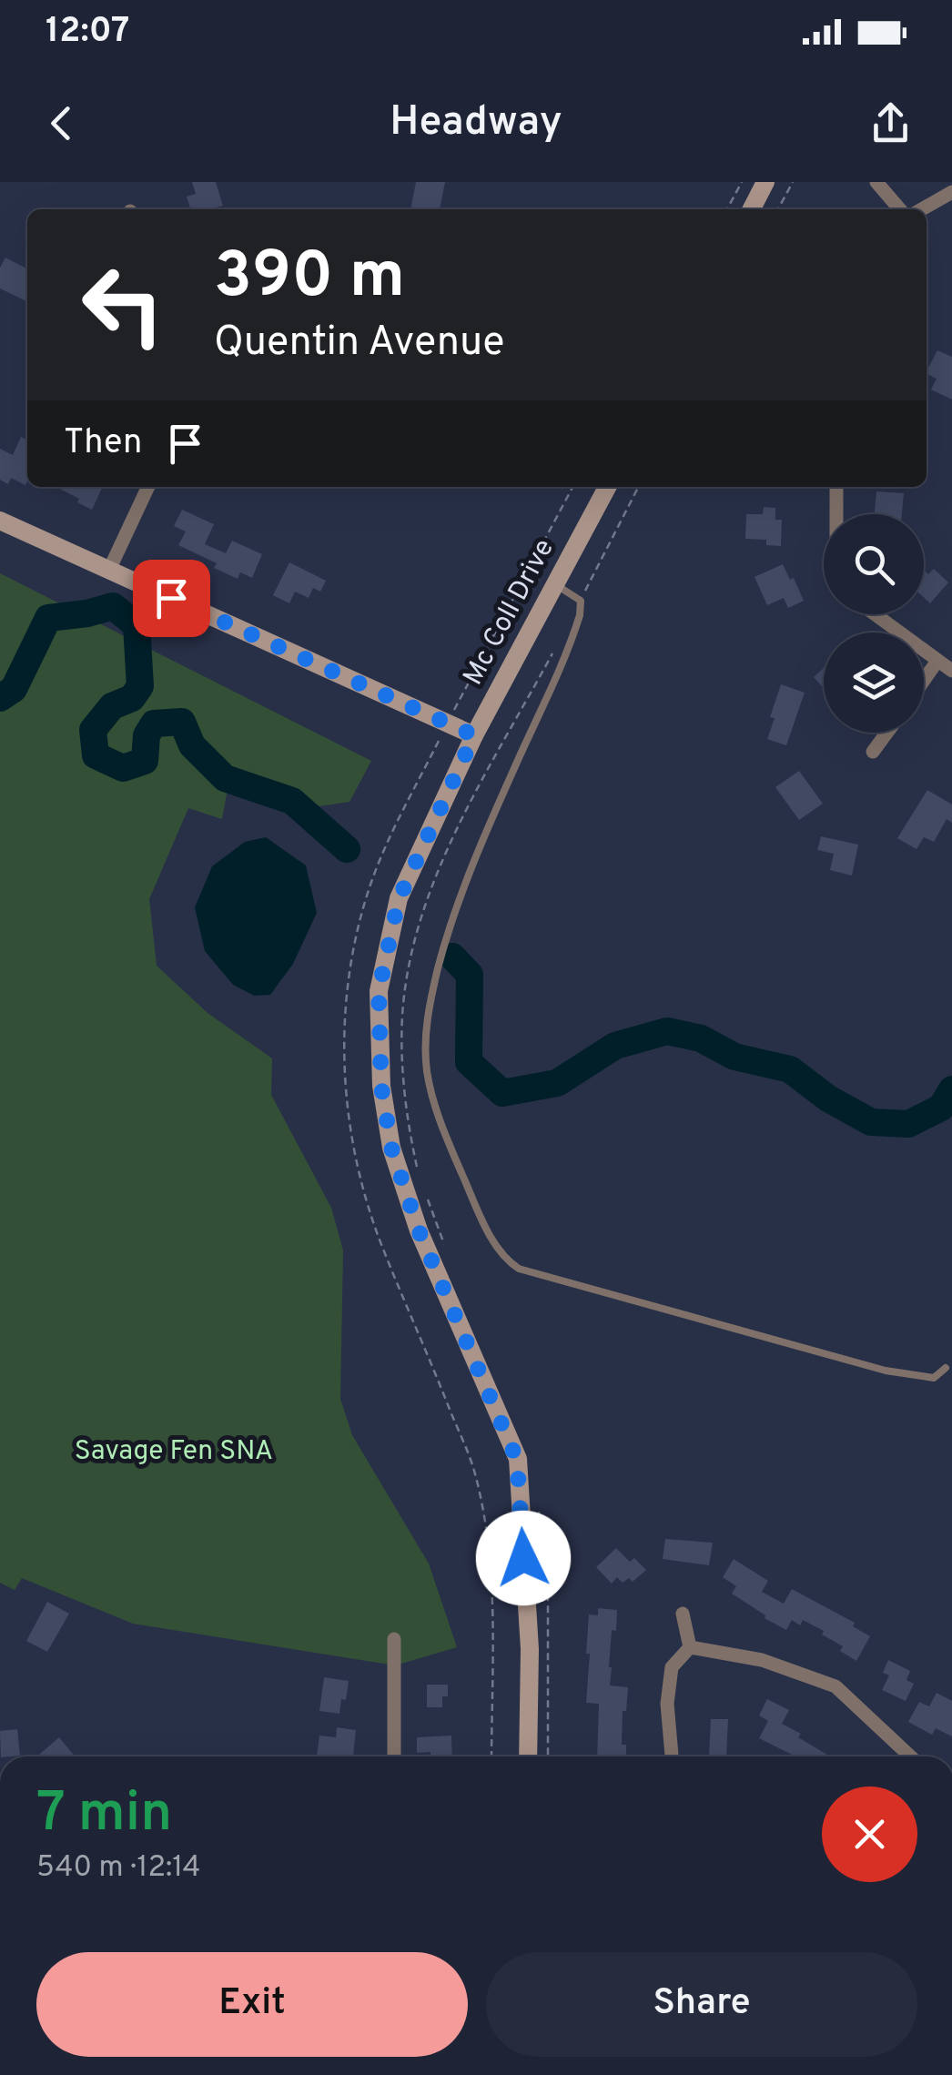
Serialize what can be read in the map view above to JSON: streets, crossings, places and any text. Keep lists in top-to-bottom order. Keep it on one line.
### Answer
{"streets":{"main road":["Mc Coll Drive"]},"parks":["Savage Fen SNA"],"page":{"status":"12:07","header":"Headway","turn":["390 m","Quentin Avenue"],"then":"Then","heading":["7 min","540 m · 12:14"],"buttons":["Exit","Share"]}}
